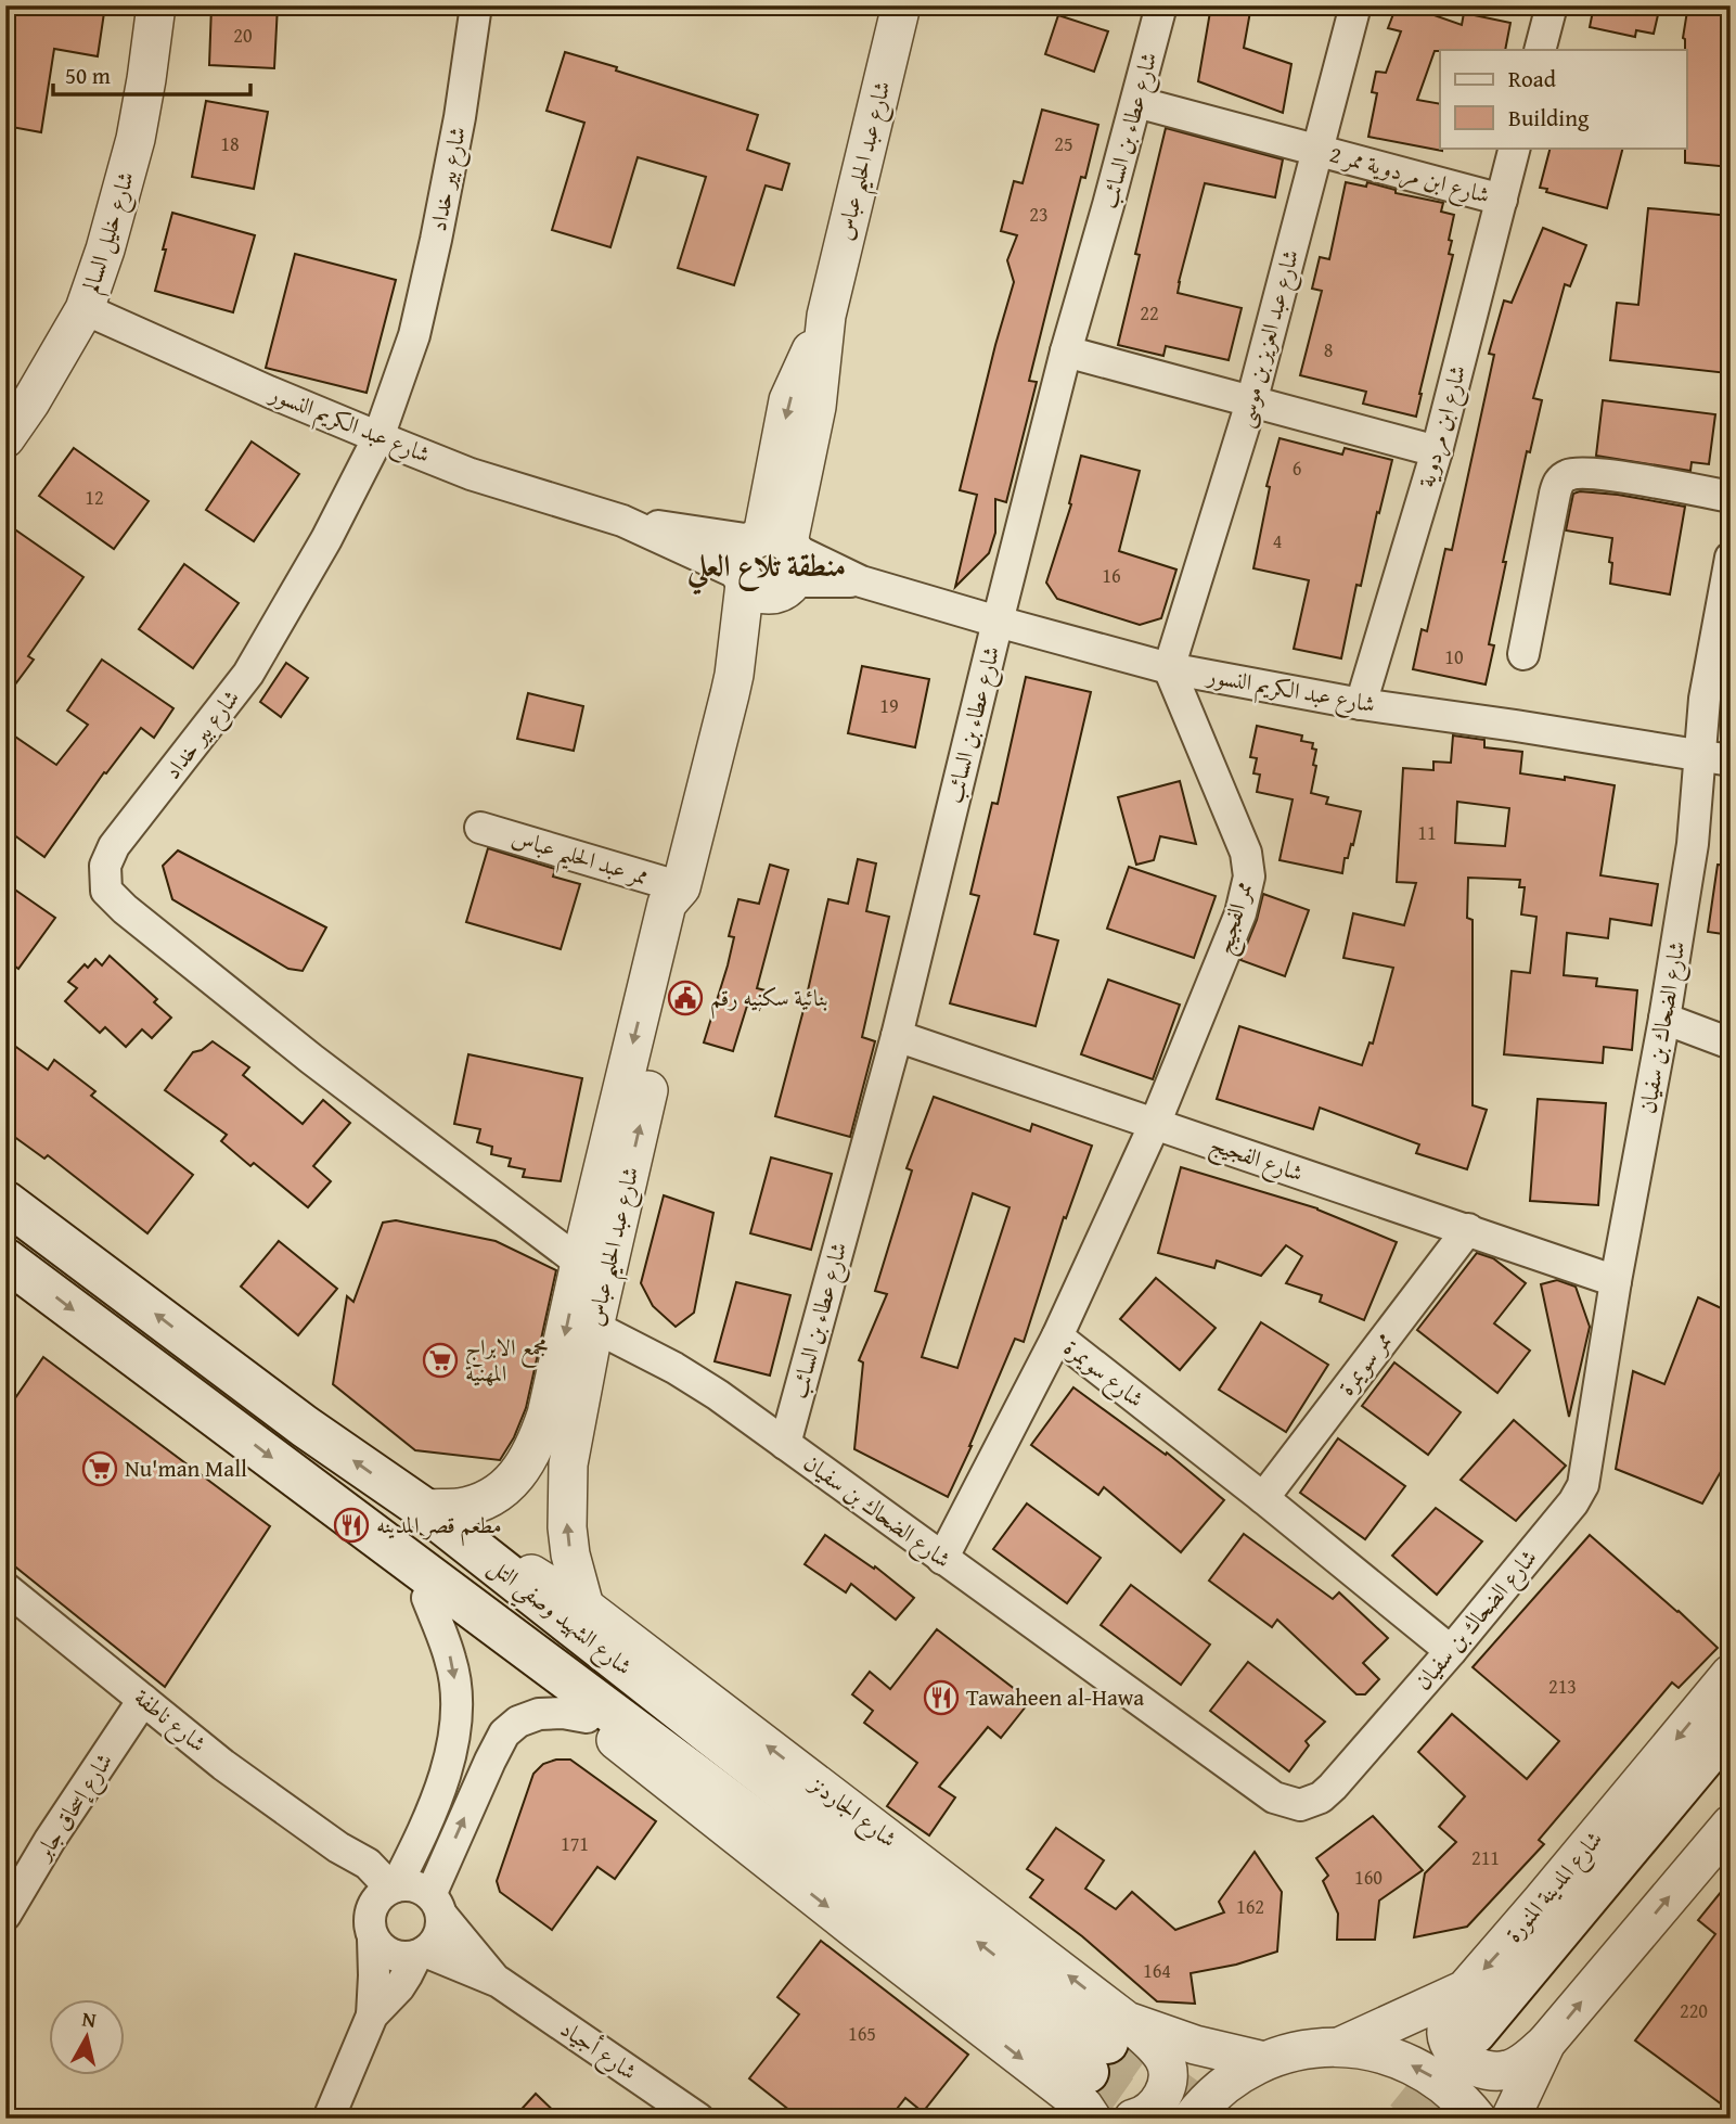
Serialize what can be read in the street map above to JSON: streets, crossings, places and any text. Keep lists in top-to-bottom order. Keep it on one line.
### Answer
{"streets":{"main road":["شارع الشهيد وصفي التل","شارع المدينة المنورة"],"street":["شارع عطاء بن السائب","شارع عبد الحليم عباس","شارع ابن مردوية ممر 2","شارع بير خداد","شارع خليل السالم","شارع عبد العزيز بن موسى","شارع عبد الكريم النسور","شارع ابن مردوية","ممر عبد الحليم عباس","ممر الفجيج","شارع الضحاك بن سفيان","شارع الفجيج","ممر سويمرة","شارع سويمرة","شارع ناطفة","شارع إسحاق جابر","شارع الجاردنز","شارع أجياد"]},"crossings":[["شارع عطاء بن السائب","شارع ابن مردوية ممر 2"],["شارع عطاء بن السائب","شارع عبد الكريم النسور"],["شارع عطاء بن السائب","شارع الضحاك بن سفيان"],["شارع عطاء بن السائب","شارع الفجيج"],["شارع عبد الحليم عباس","شارع بير خداد"],["شارع عبد الحليم عباس","شارع عبد الكريم النسور"],["شارع عبد الحليم عباس","ممر عبد الحليم عباس"],["شارع عبد الحليم عباس","شارع الضحاك بن سفيان"],["شارع عبد الحليم عباس","شارع الشهيد وصفي التل"],["شارع عبد الحليم عباس","شارع الجاردنز"],["شارع ابن مردوية ممر 2","شارع عبد العزيز بن موسى"],["شارع ابن مردوية ممر 2","شارع ابن مردوية"],["شارع بير خداد","شارع عبد الكريم النسور"],["شارع خليل السالم","شارع عبد الكريم النسور"],["شارع عبد العزيز بن موسى","شارع عبد الكريم النسور"],["شارع عبد العزيز بن موسى","ممر الفجيج"],["شارع عبد الكريم النسور","شارع ابن مردوية"],["شارع عبد الكريم النسور","ممر الفجيج"],["شارع عبد الكريم النسور","شارع الضحاك بن سفيان"],["ممر الفجيج","شارع الفجيج"],["ممر الفجيج","شارع سويمرة"],["شارع الضحاك بن سفيان","شارع الفجيج"],["شارع الضحاك بن سفيان","شارع سويمرة"],["شارع الفجيج","ممر سويمرة"],["شارع الفجيج","شارع سويمرة"],["ممر سويمرة","شارع سويمرة"],["شارع الشهيد وصفي التل","شارع الجاردنز"],["شارع ناطفة","شارع إسحاق جابر"],["شارع ناطفة","شارع أجياد"]],"districts":["منطقة تلاع العلي"],"places":{"public building":["بنائية سكنيه رقم"],"supermarket":["مجمع الابراج المهنية","Nu'man Mall"],"restaurant":["مطعم قصر المدينه","Tawaheen al-Hawa"]},"house_numbers":["20","18","25","23","22","8","6","12","4","16","10","19","11","213","171","211","160","162","164","220","165"],"legend":["Road","Building"],"scale_bar":"50 m","north":"top"}
